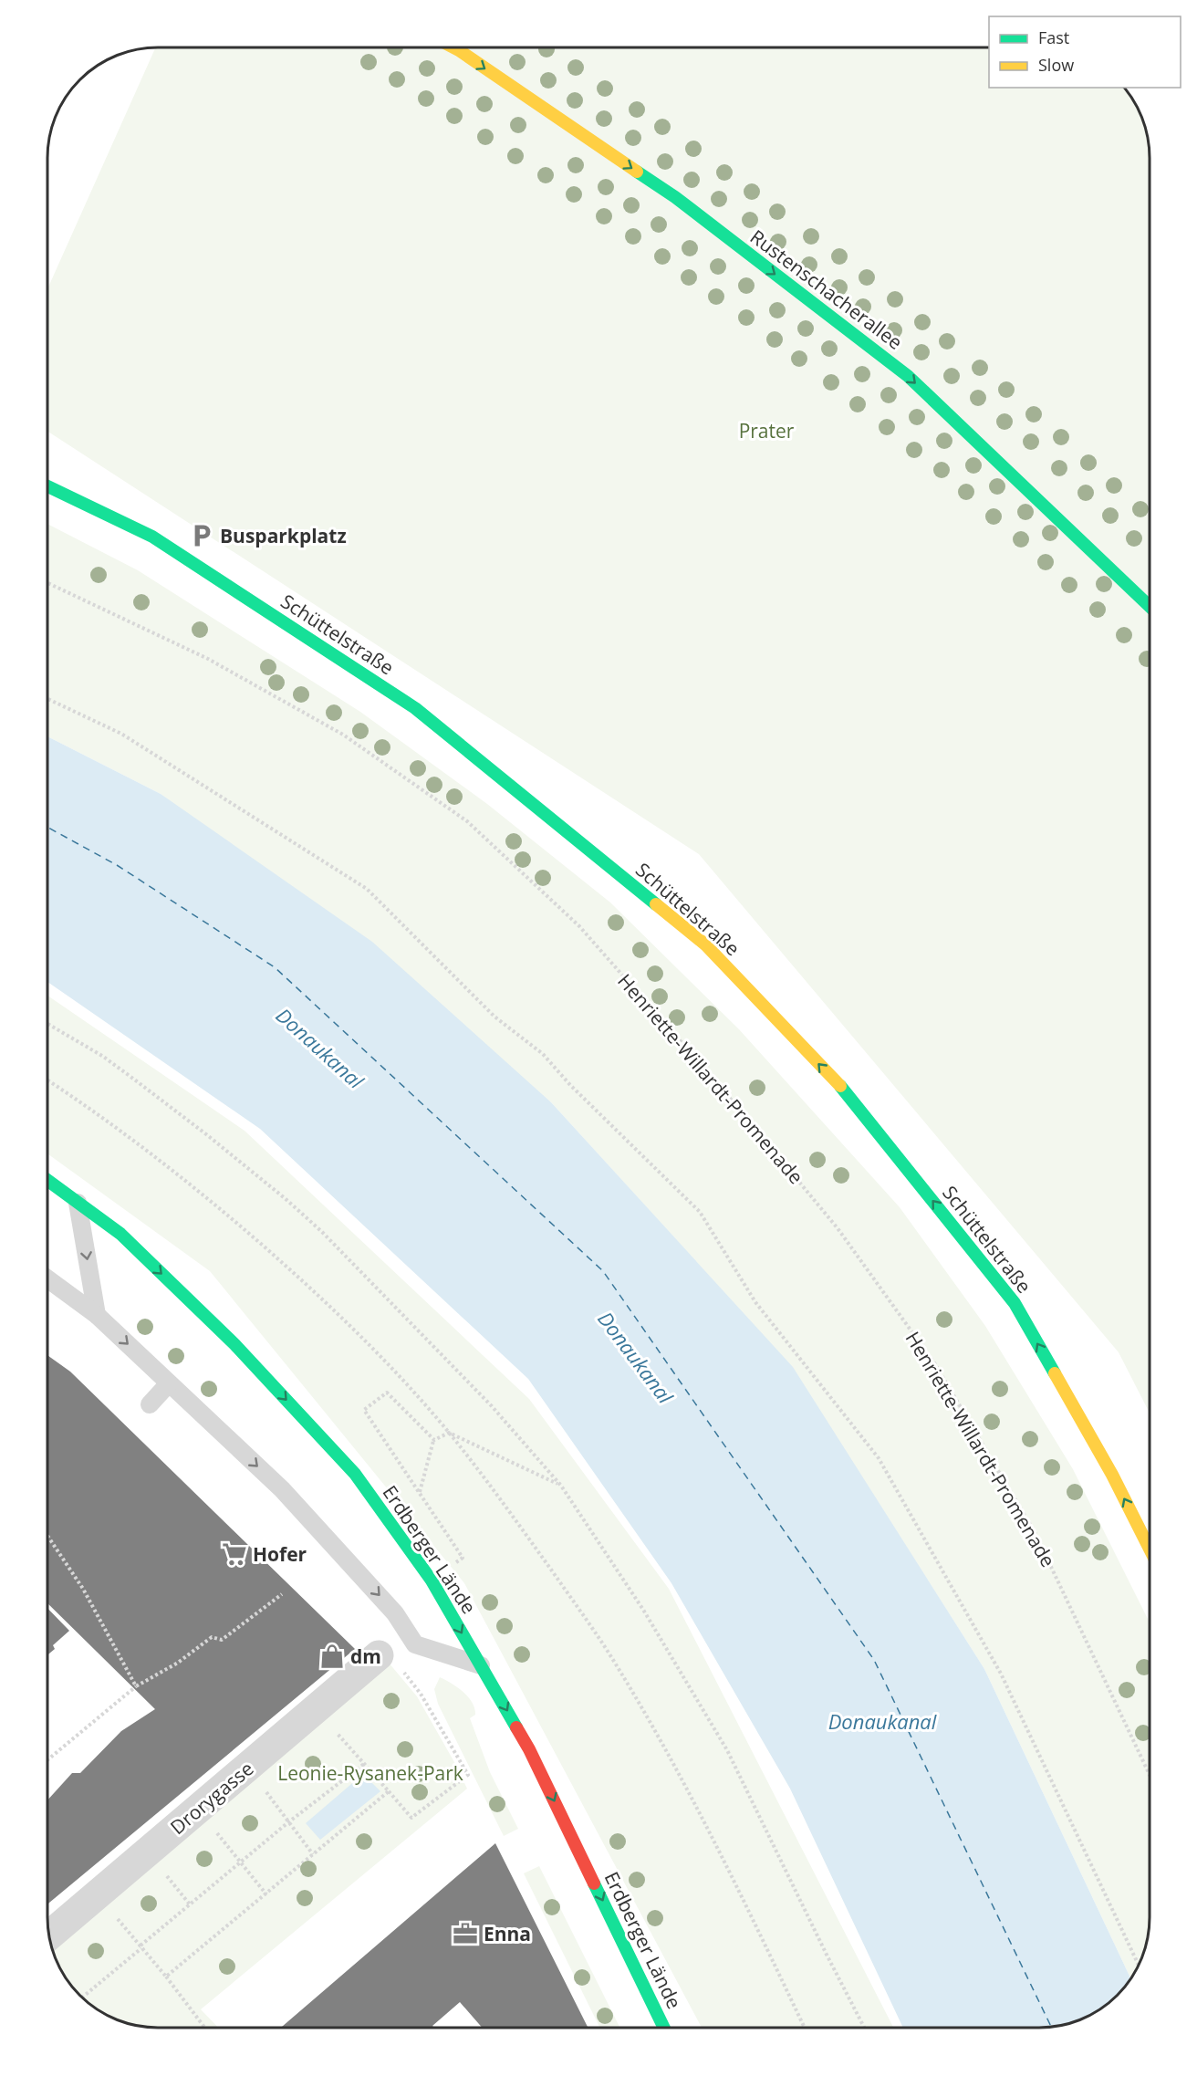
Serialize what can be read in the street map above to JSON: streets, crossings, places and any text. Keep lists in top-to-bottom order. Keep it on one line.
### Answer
{"streets":{"main road":["Rustenschacherallee","Schüttelstraße","Erdberger Lände"],"street":["Drorygasse"],"path":["Henriette-Willardt-Promenade"]},"one_way":["Rustenschacherallee","Schüttelstraße","Erdberger Lände"],"water":["Donaukanal"],"parks":["Prater","Leonie-Rysanek-Park"],"places":{"parking":["Busparkplatz"],"supermarket":["Hofer"],"shop":["dm"],"office":["Enna"]},"legend":["Fast","Slow"]}
